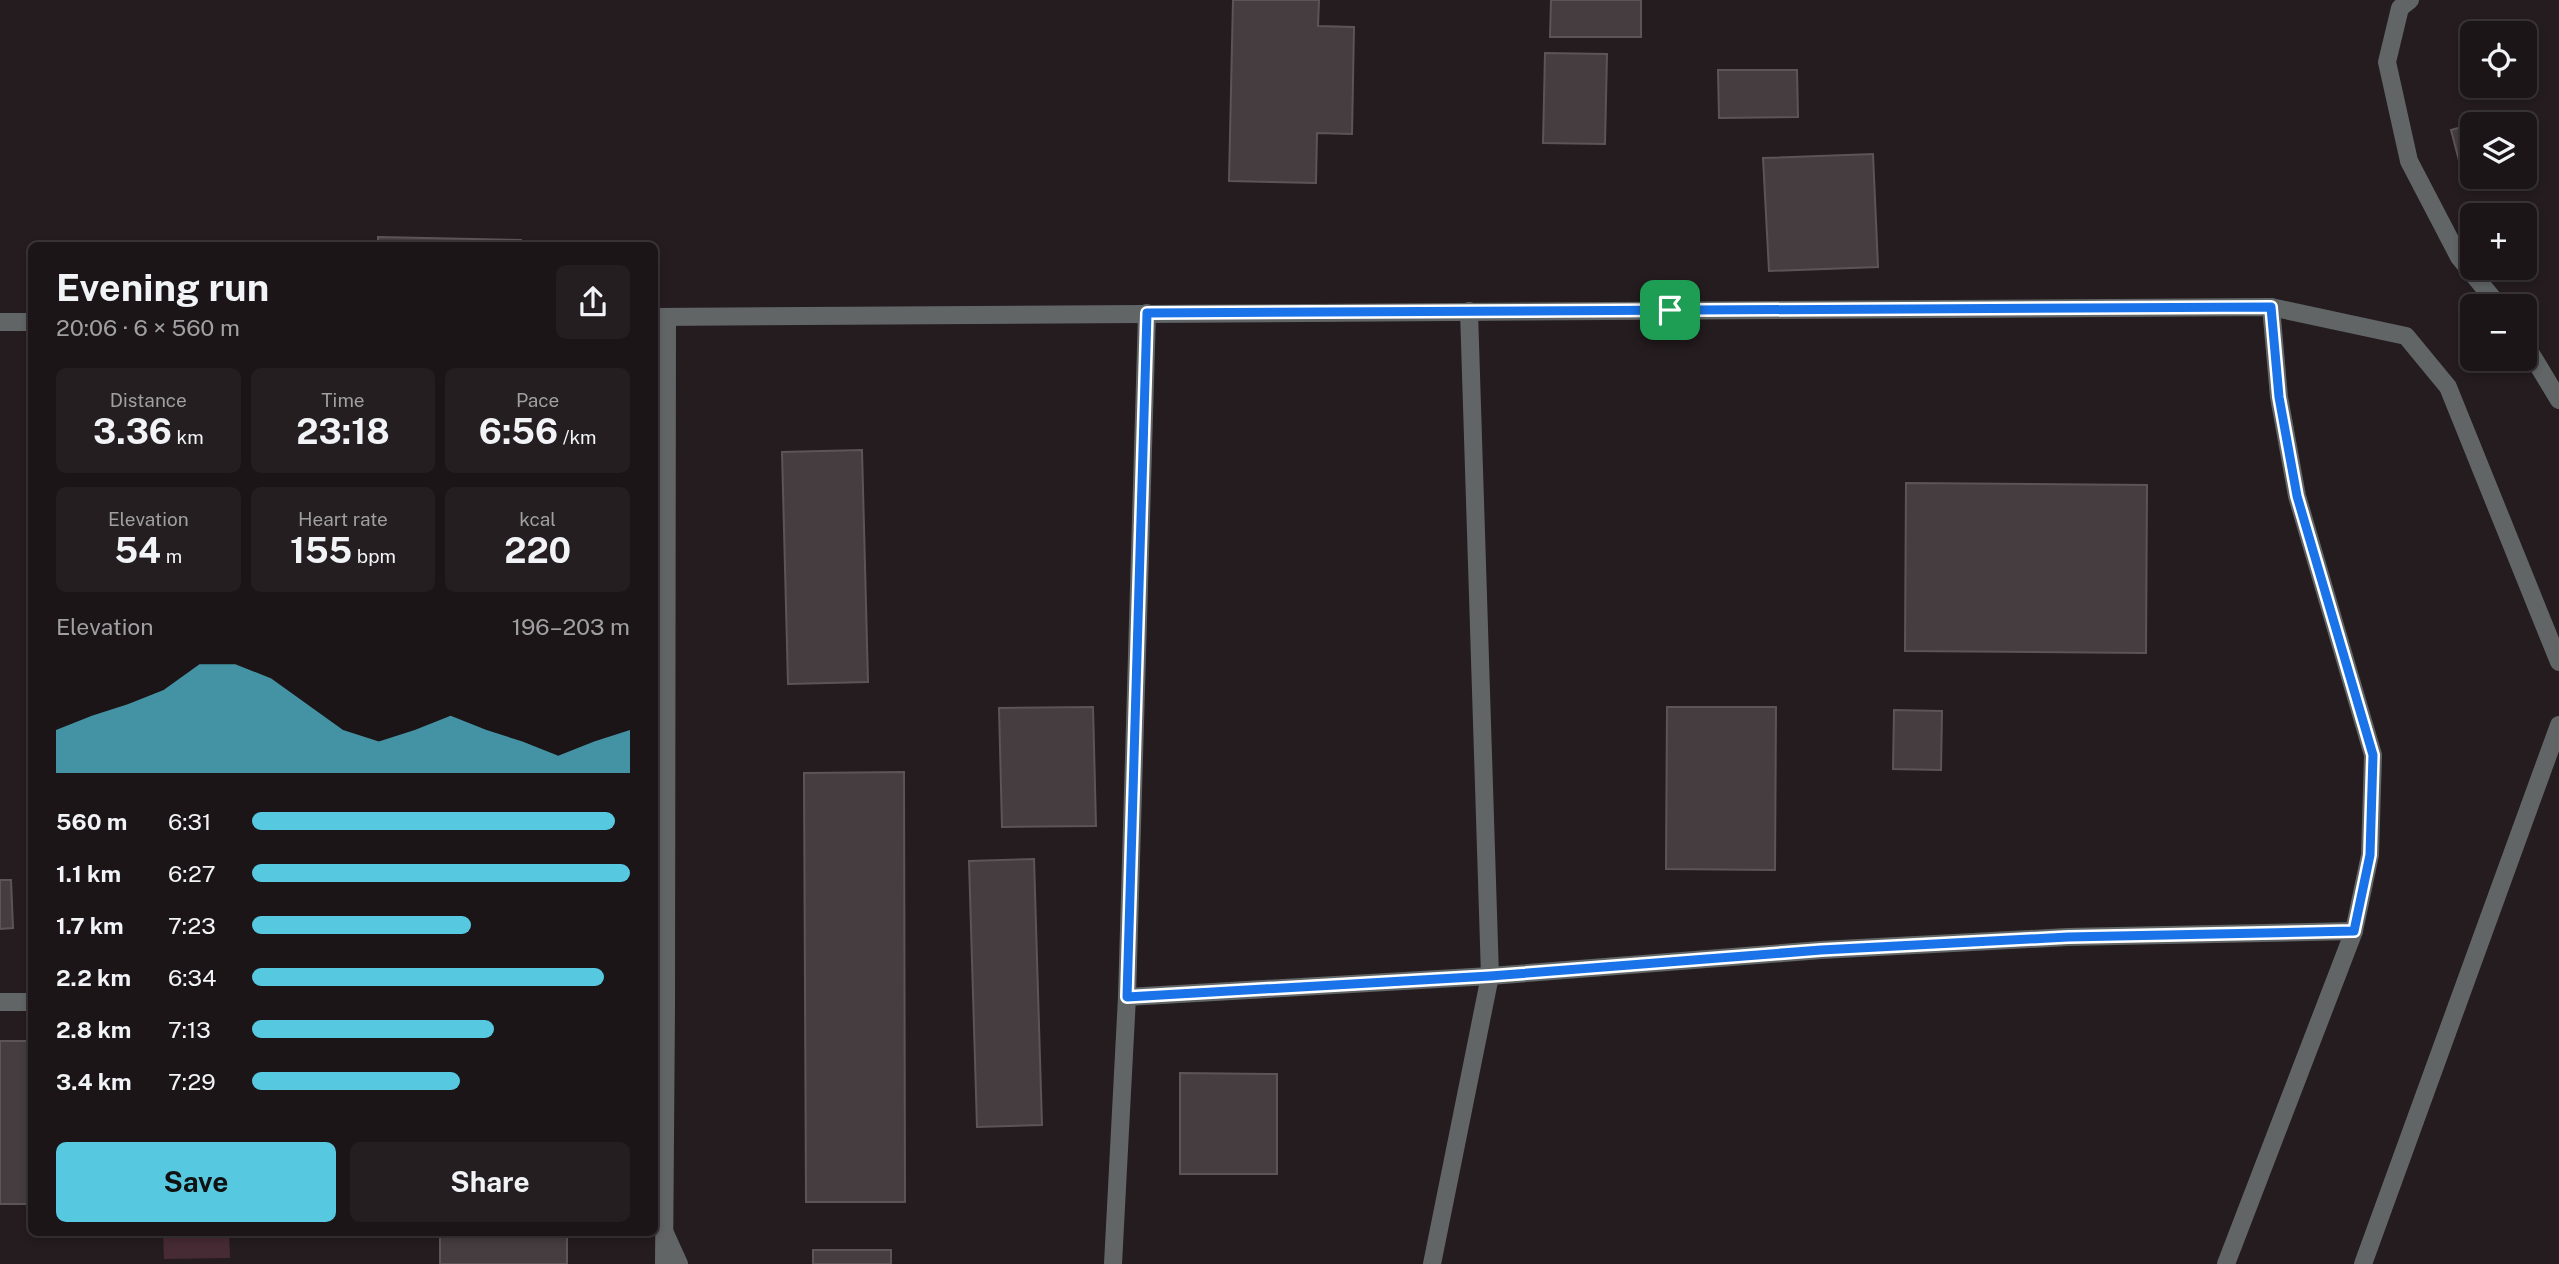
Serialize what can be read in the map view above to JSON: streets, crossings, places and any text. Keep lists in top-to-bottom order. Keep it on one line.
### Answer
{"page":{"map_buttons":["+","−"],"heading":["Evening run","20:06 · 6 × 560 m"],"stats":[["Distance","3.36 km"],["Time","23:18"],["Pace","6:56 /km"],["Elevation","54 m"],["Heart rate","155 bpm"],["kcal","220"]],"chart":["Elevation","196–203 m"],"list":[{"name":"560 m","note":"6:31"},{"name":"1.1 km","note":"6:27"},{"name":"1.7 km","note":"7:23"},{"name":"2.2 km","note":"6:34"},{"name":"2.8 km","note":"7:13"},{"name":"3.4 km","note":"7:29"}],"buttons":["Save","Share"]}}
